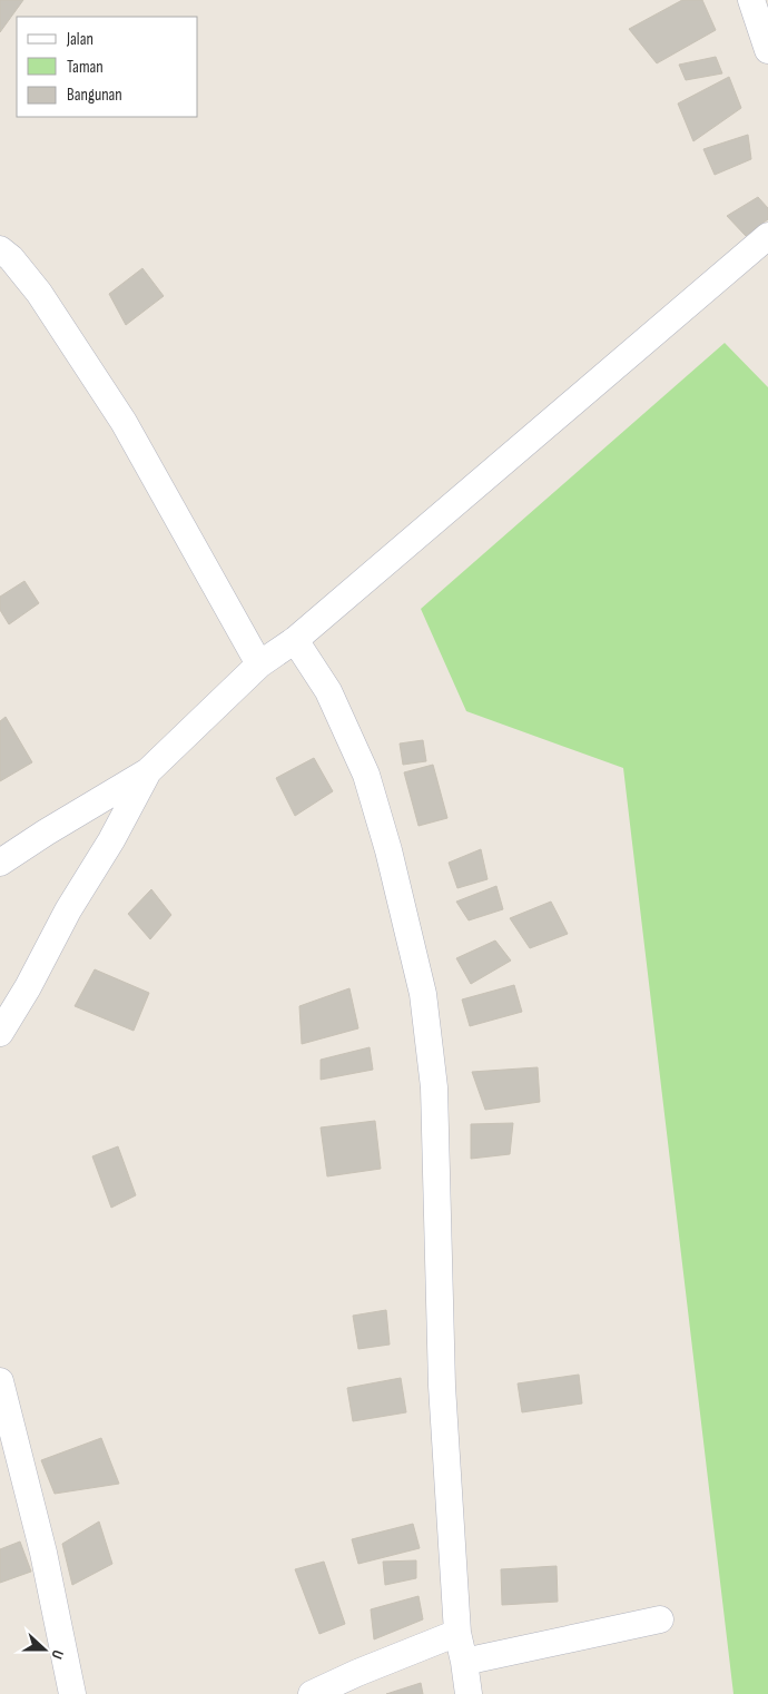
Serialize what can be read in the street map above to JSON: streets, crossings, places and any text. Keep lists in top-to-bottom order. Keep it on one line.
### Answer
{"legend":["Jalan","Taman","Bangunan"],"north":"right"}
